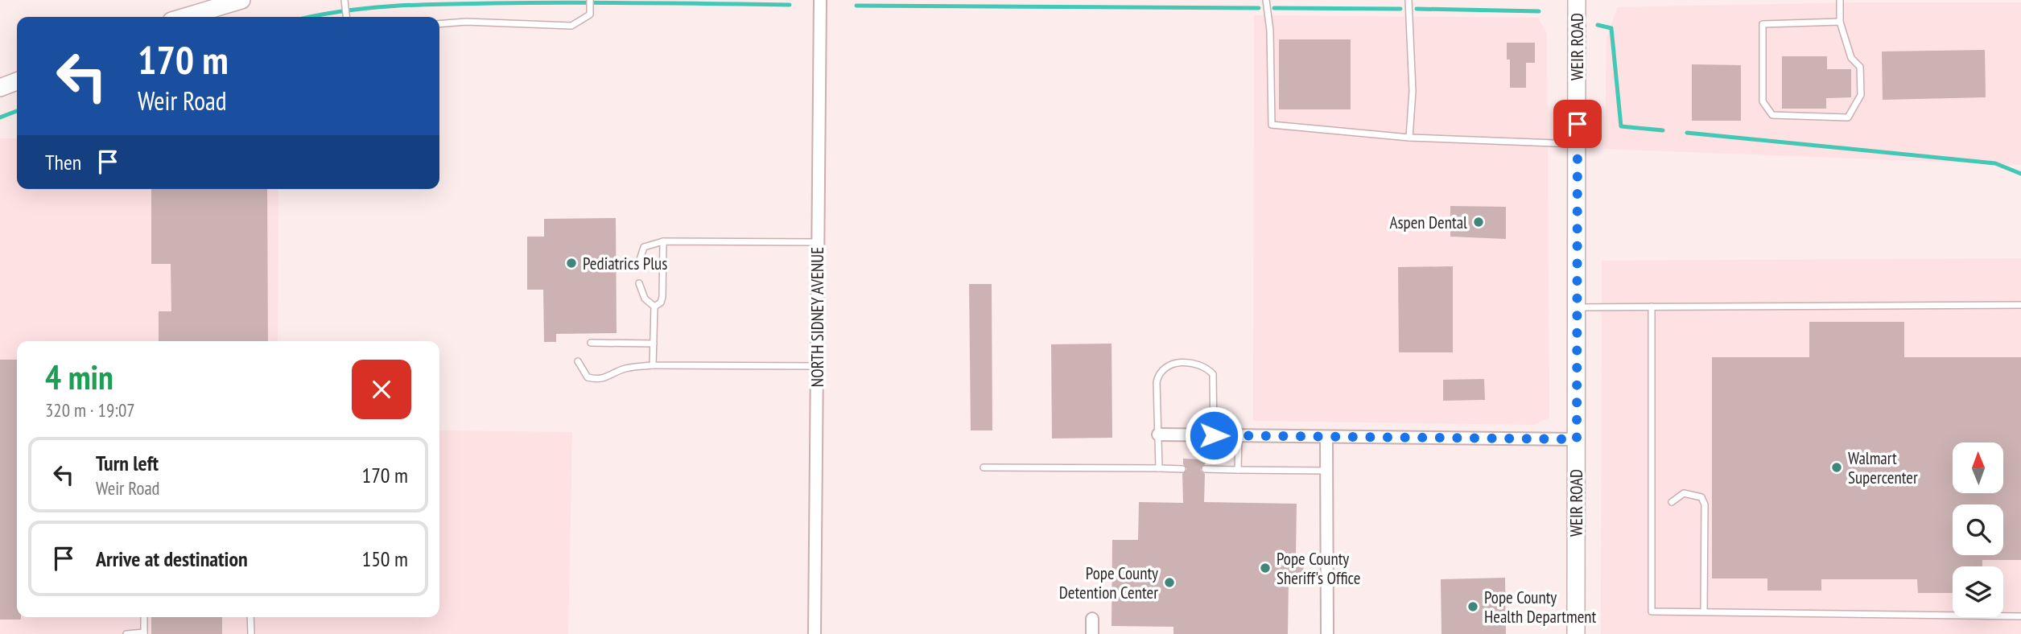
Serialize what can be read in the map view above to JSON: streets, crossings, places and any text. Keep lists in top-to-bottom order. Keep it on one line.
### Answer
{"streets":{"main road":["WEIR ROAD"],"street":["NORTH SIDNEY AVENUE"]},"places":["Aspen Dental","Pediatrics Plus","Walmart Supercenter","Pope County Sheriff's Office","Pope County Detention Center","Pope County Health Department"],"north":"top","page":{"turn":["170 m","Weir Road"],"then":"Then","heading":["4 min","320 m · 19:07"],"list":[{"name":"Turn left","note":"Weir Road","value":"170 m"},{"name":"Arrive at destination","value":"150 m"}]}}
